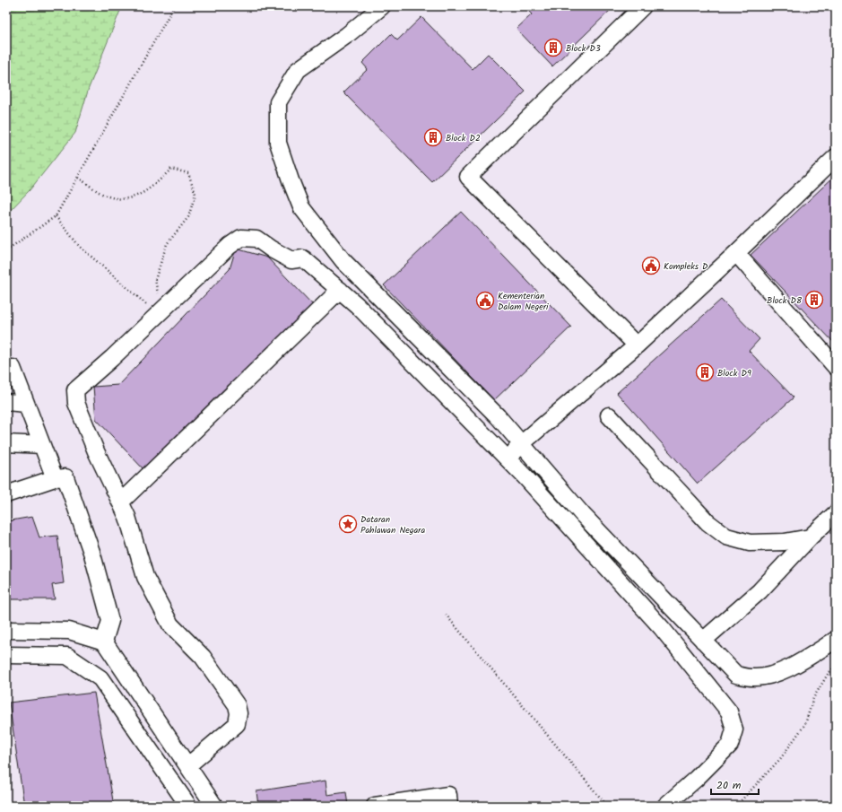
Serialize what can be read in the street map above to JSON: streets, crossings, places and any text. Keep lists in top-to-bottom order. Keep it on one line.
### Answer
{"places":{"building":["Block D3","Block D2","Block D8","Block D9"],"public building":["Kompleks D","Kementerian Dalam Negeri"],"place":["Dataran Pahlawan Negara"]},"scale_bar":"20 m"}
